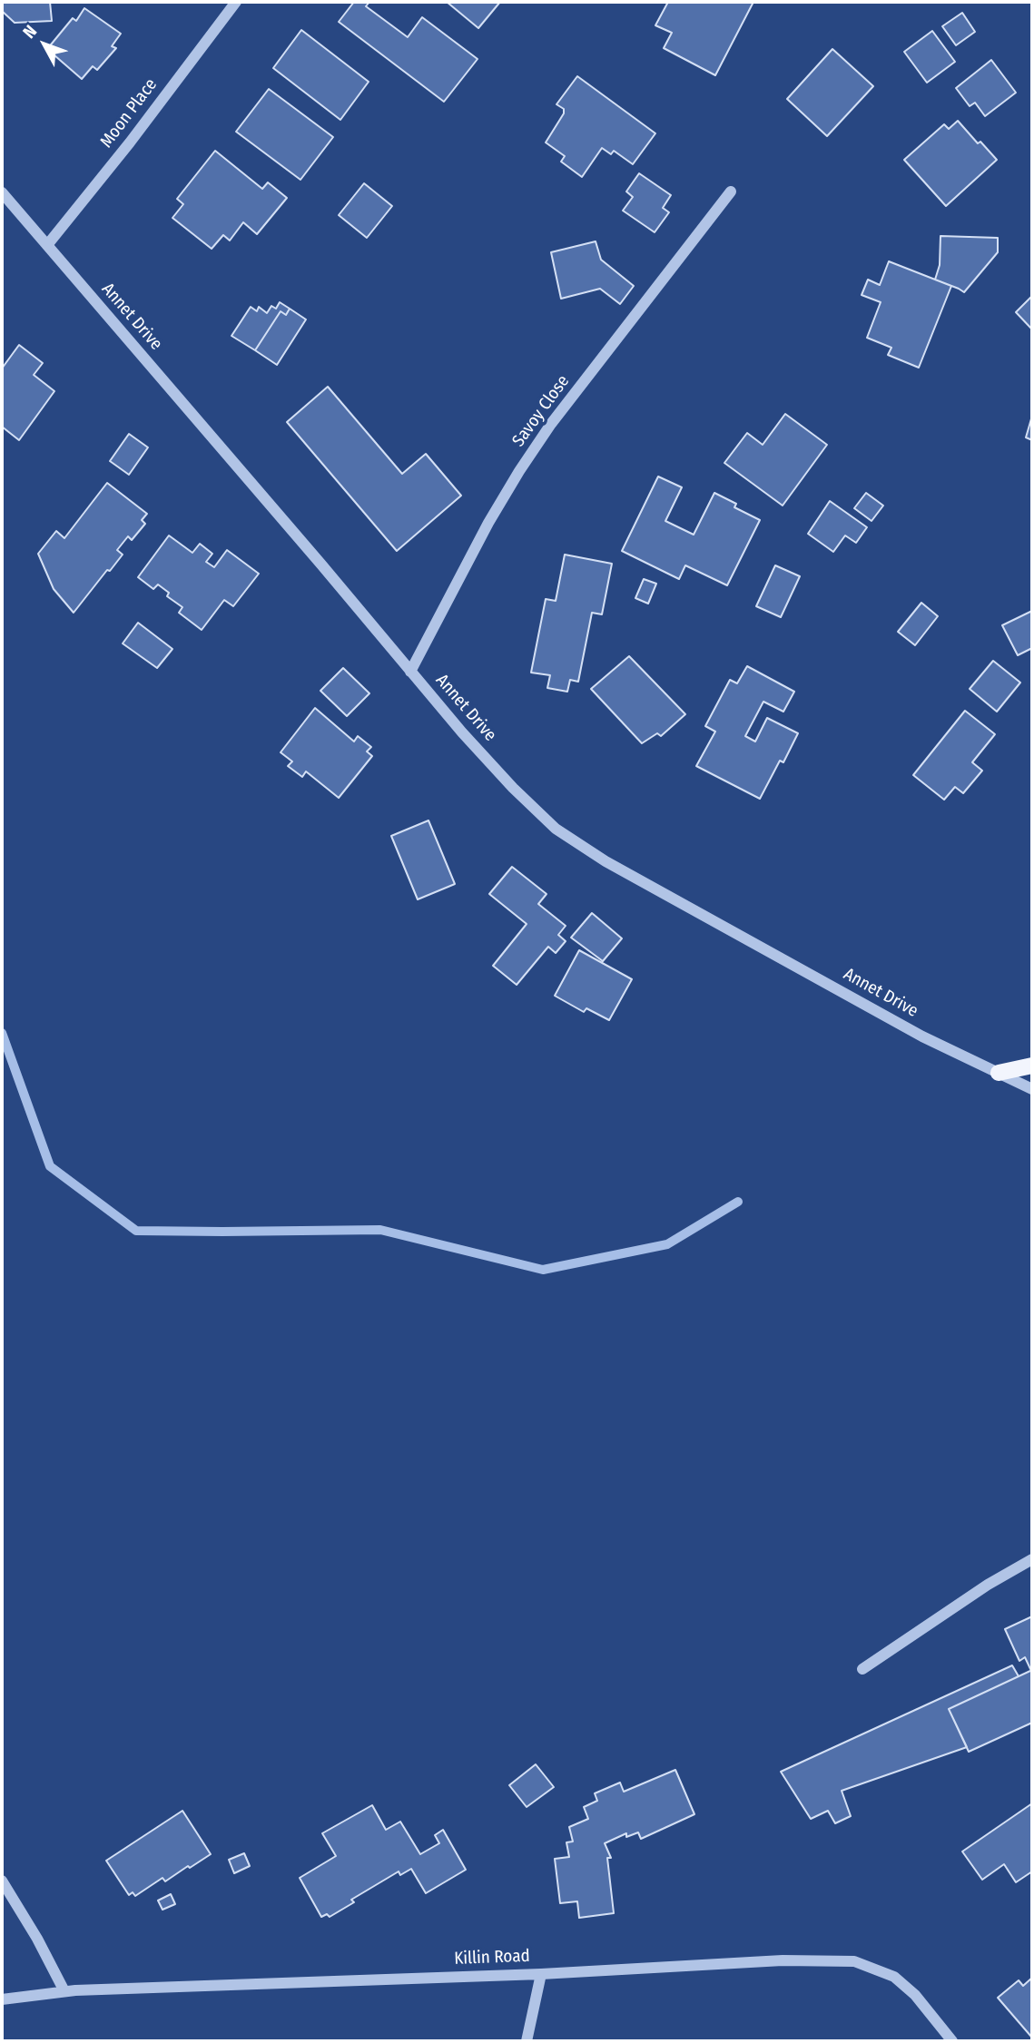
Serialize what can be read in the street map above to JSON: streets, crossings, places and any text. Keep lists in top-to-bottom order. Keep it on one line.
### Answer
{"streets":{"street":["Moon Place","Annet Drive","Savoy Close","Killin Road"]},"crossings":[["Moon Place","Annet Drive"],["Annet Drive","Savoy Close"]],"north":"top left"}
